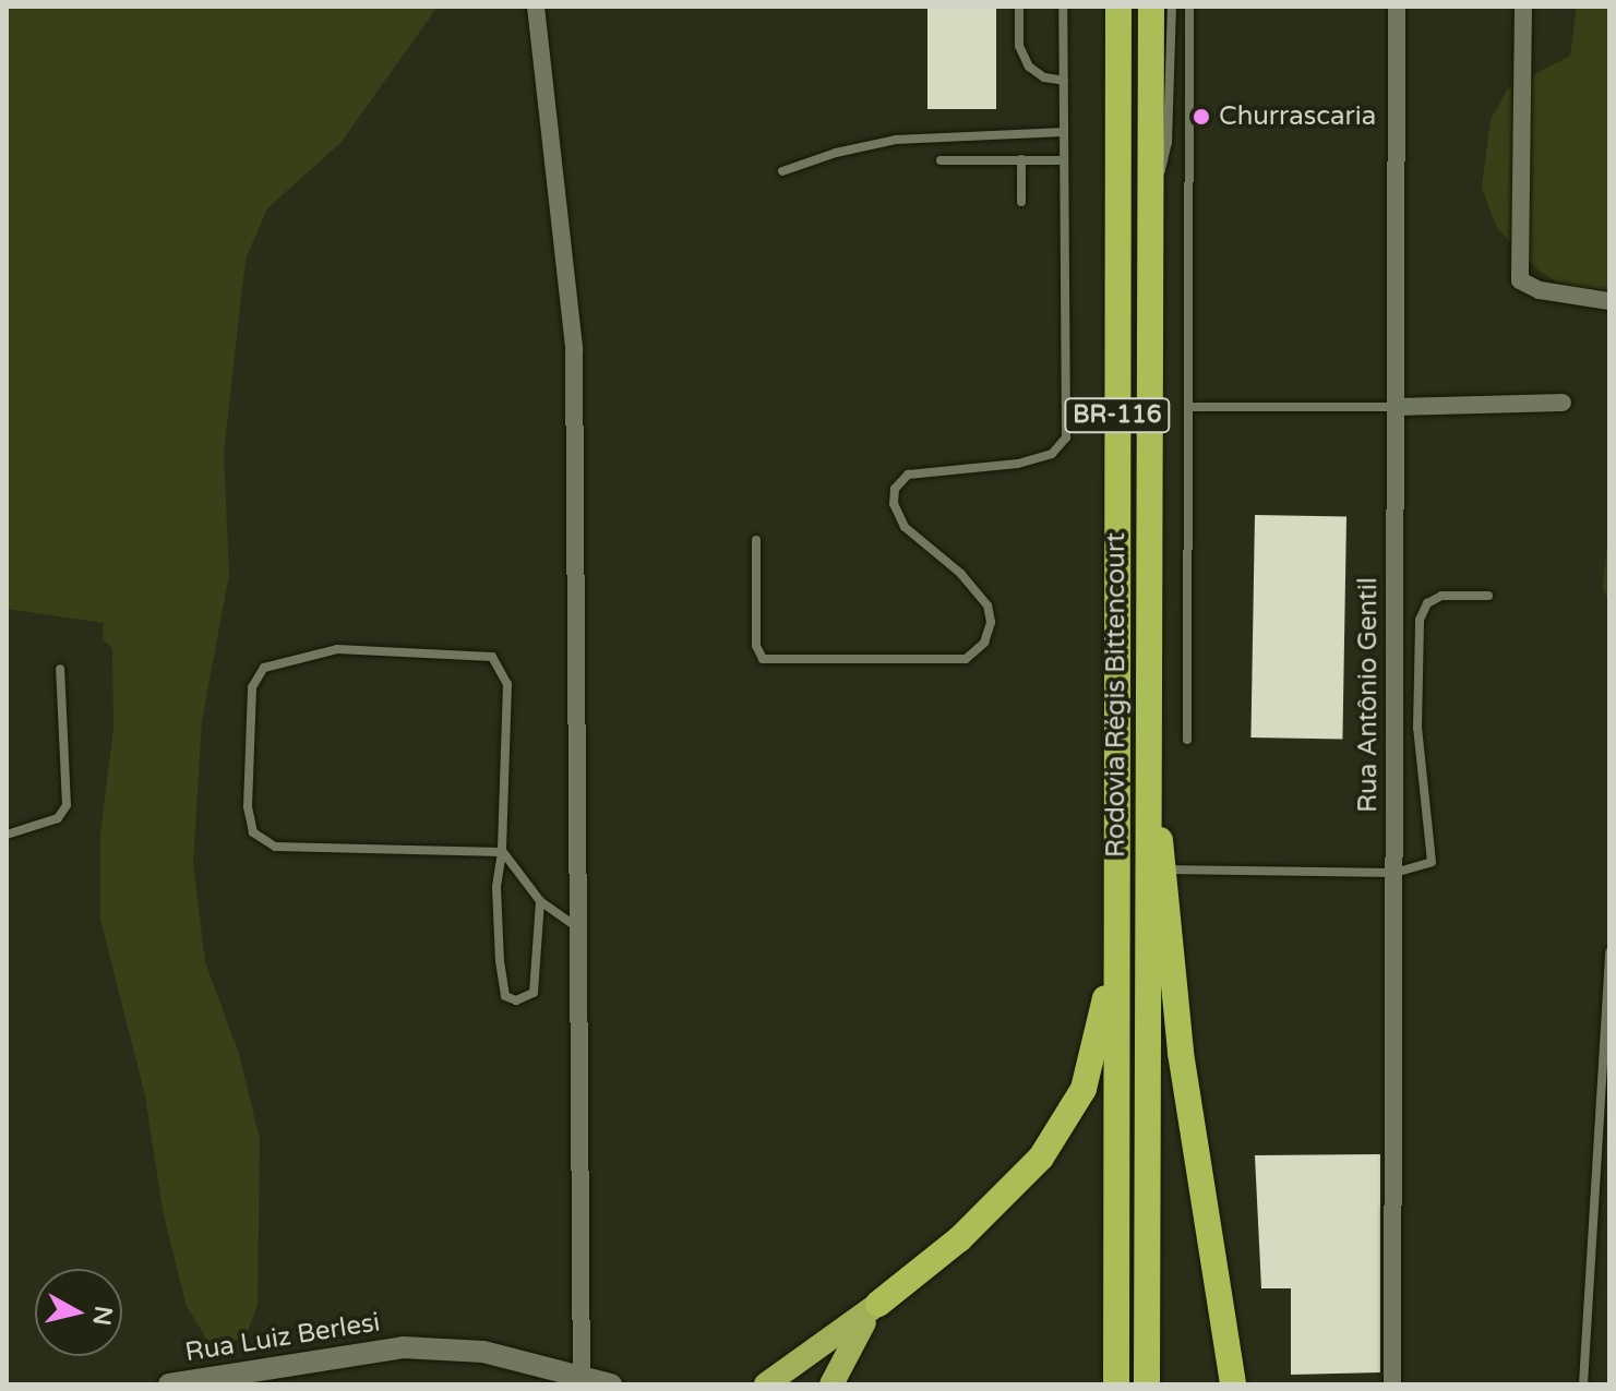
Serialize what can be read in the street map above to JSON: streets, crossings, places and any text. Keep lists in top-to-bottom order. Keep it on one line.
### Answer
{"streets":{"highway":["BR-116","Rodovia Régis Bittencourt"],"street":["Rua Antônio Gentil","Rua Luiz Berlesi"]},"places":["Churrascaria"],"north":"right"}
